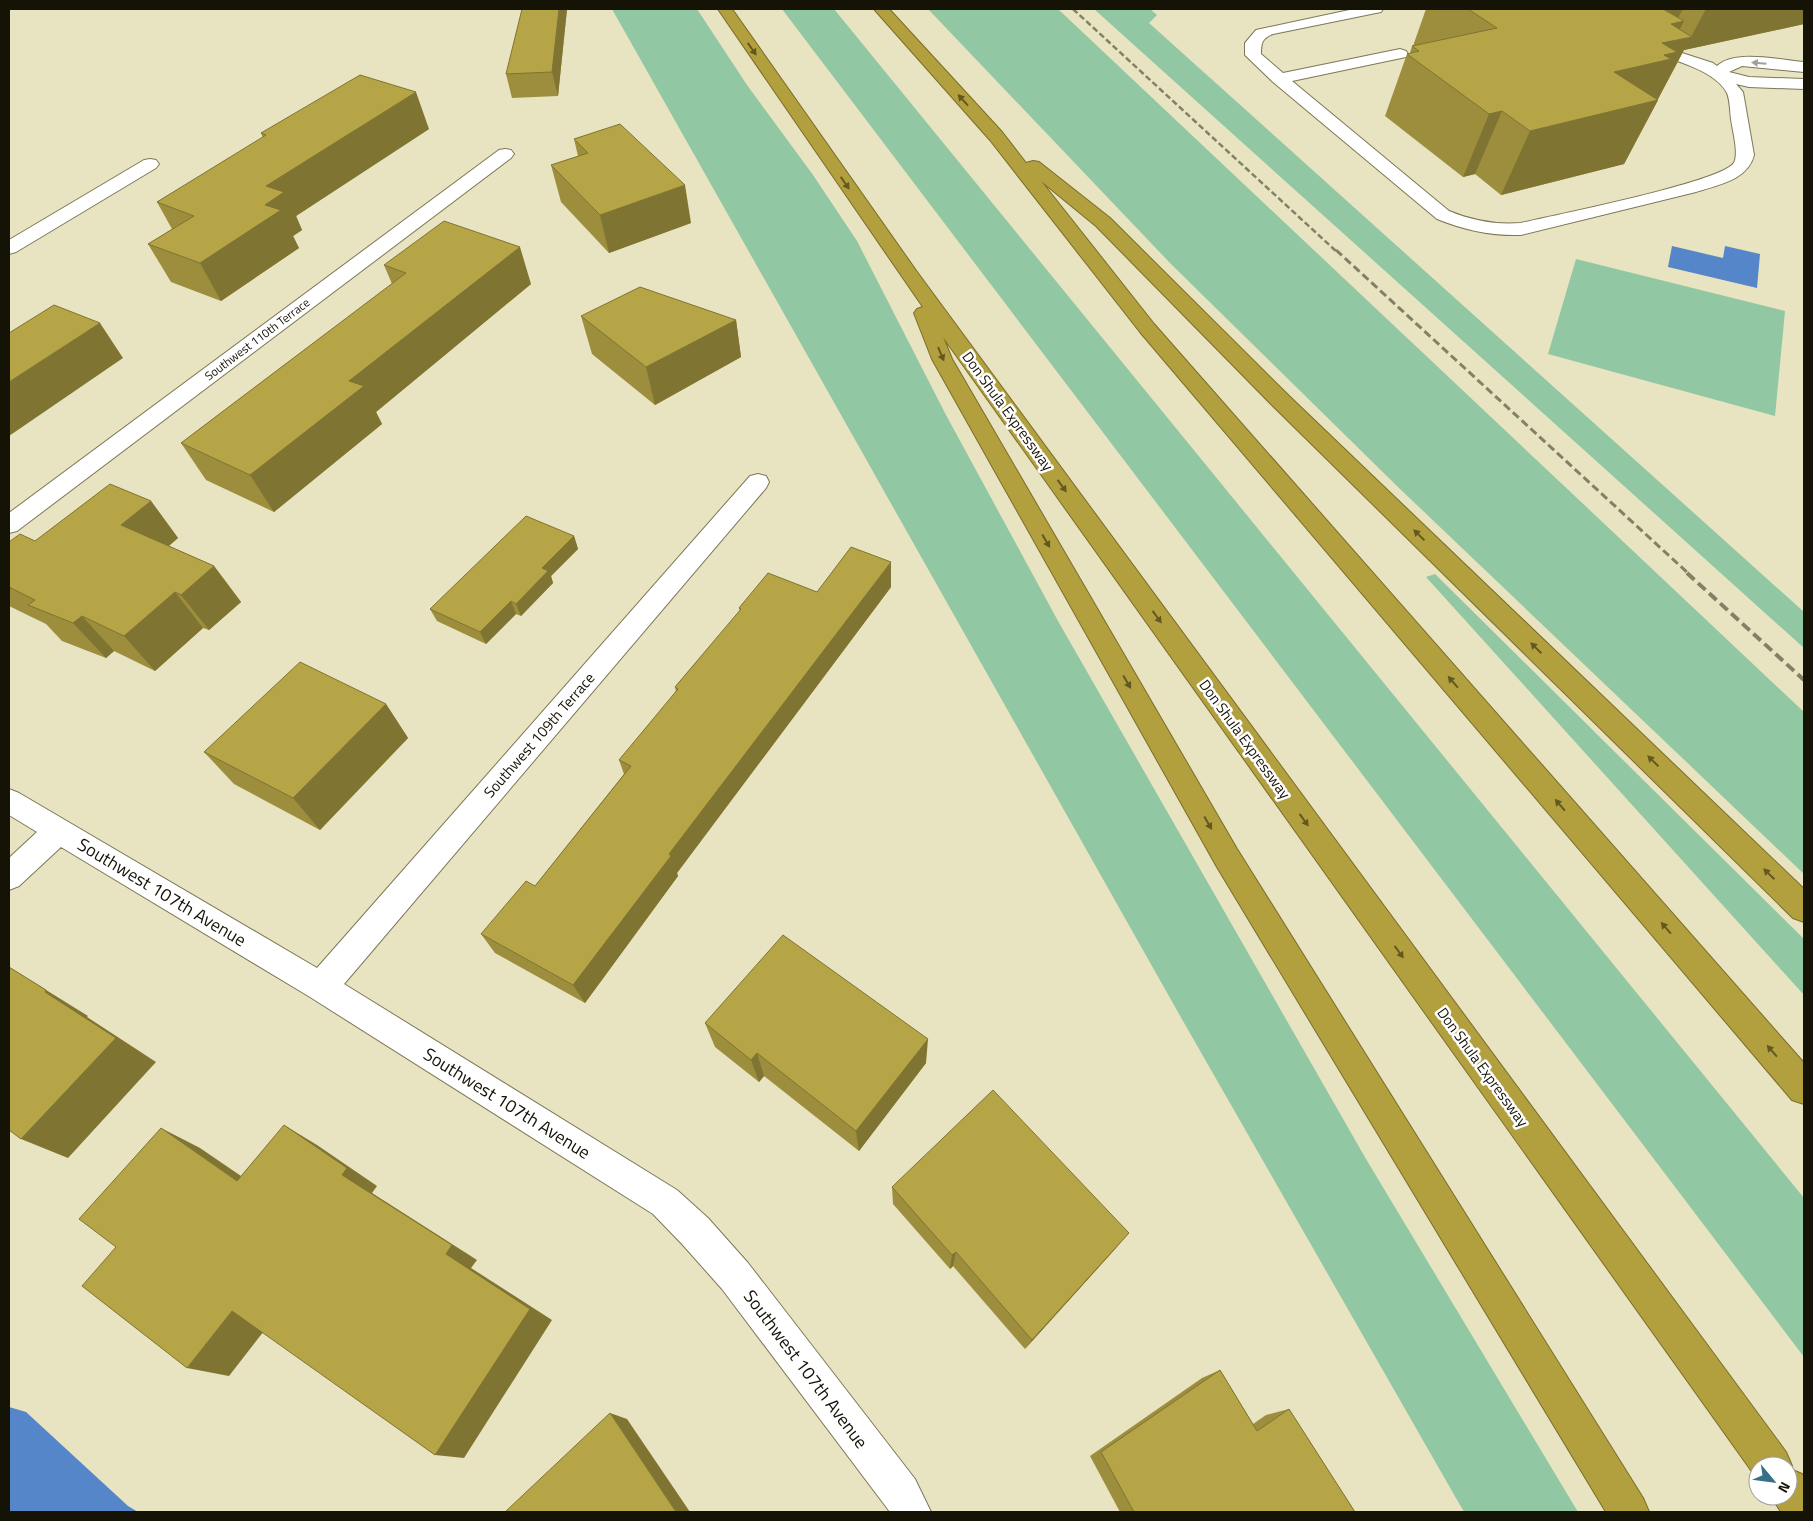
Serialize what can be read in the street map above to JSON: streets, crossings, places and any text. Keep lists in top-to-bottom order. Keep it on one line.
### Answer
{"streets":{"highway":["Don Shula Expressway"],"street":["Southwest 110th Terrace","Southwest 109th Terrace","Southwest 107th Avenue"]},"crossings":[["Southwest 109th Terrace","Southwest 107th Avenue"]],"north":"bottom right"}
